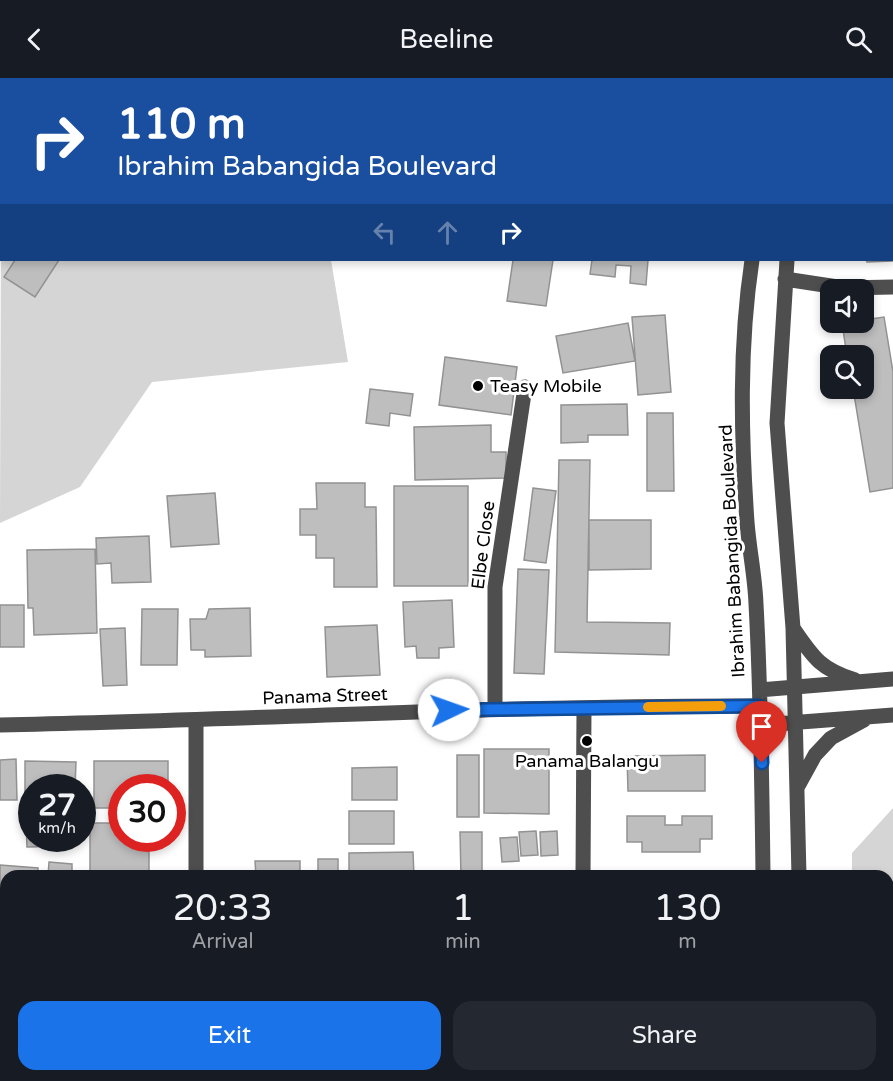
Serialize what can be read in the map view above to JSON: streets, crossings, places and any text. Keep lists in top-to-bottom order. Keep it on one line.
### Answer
{"streets":{"street":["Elbe Close","Ibrahim Babangida Boulevard","Panama Street"]},"crossings":[["Elbe Close","Panama Street"],["Ibrahim Babangida Boulevard","Panama Street"]],"places":["Teasy Mobile","Panama Balangu"],"page":{"header":"Beeline","turn":["110 m","Ibrahim Babangida Boulevard"],"speed":"27 km/h","limit":"30","eta":["20:33","Arrival","1","min","130","m"],"buttons":["Exit","Share"]}}
